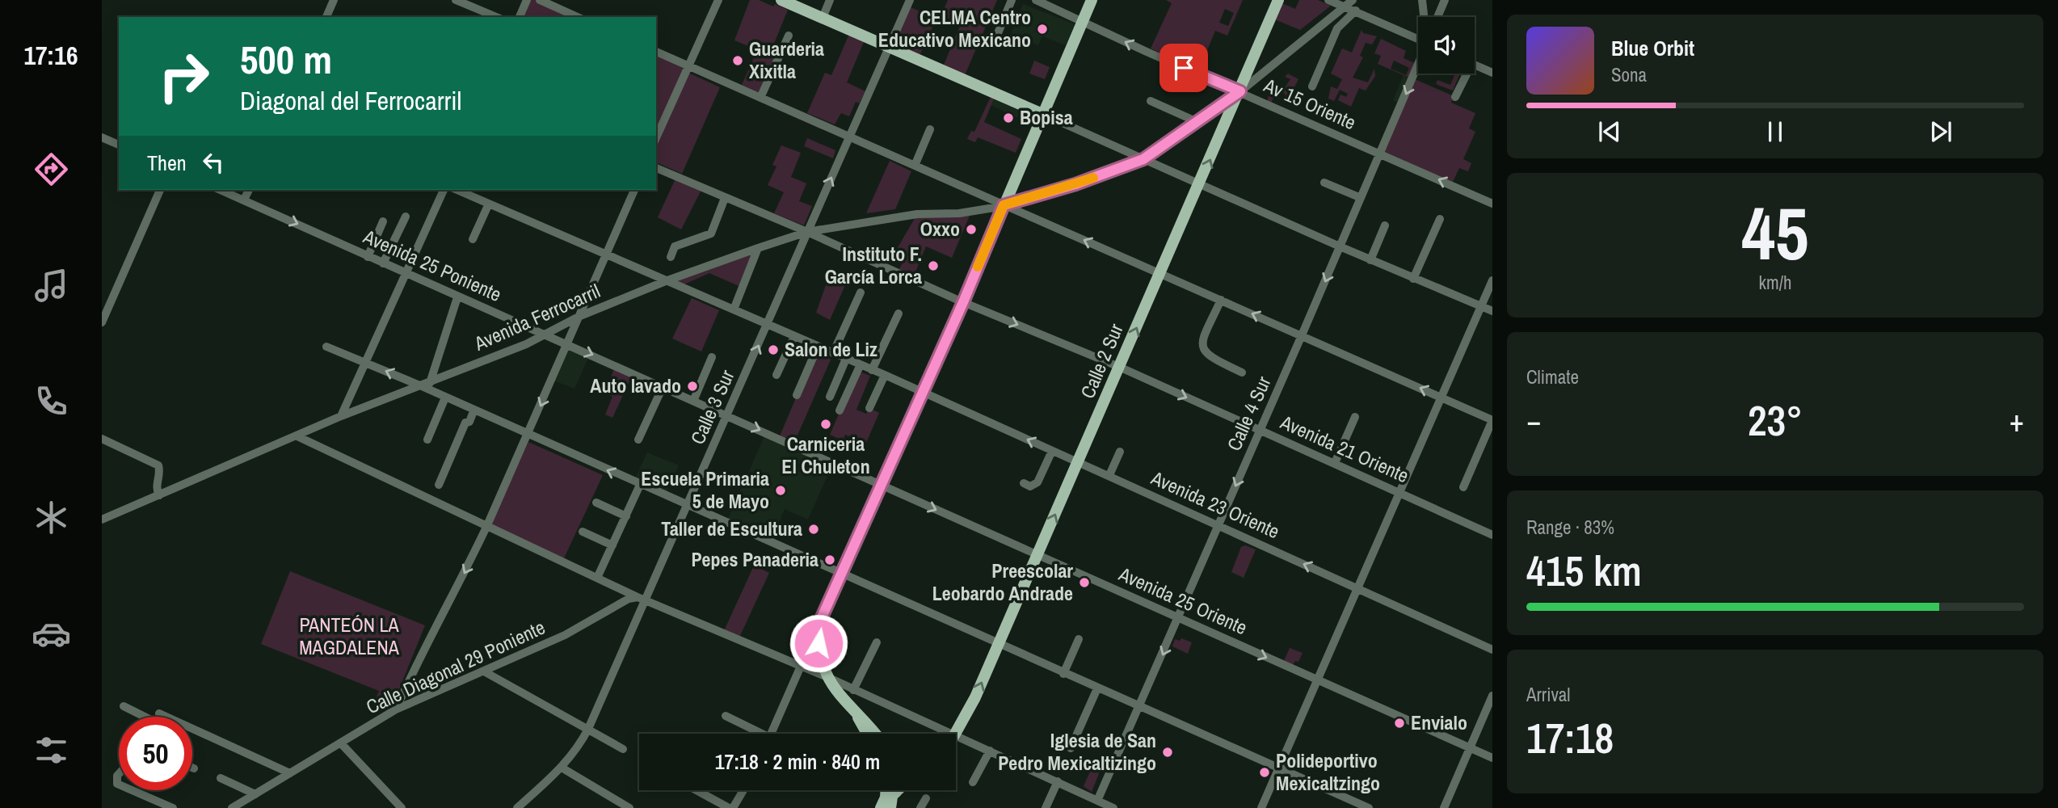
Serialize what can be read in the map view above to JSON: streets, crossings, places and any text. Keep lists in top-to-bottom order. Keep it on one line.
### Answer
{"streets":{"main road":["Calle 2 Sur"],"street":["Av 15 Oriente","Avenida 25 Poniente","Avenida Ferrocarril","Calle 3 Sur","Calle 4 Sur","Avenida 21 Oriente","Avenida 23 Oriente","Avenida 25 Oriente","Calle Diagonal 29 Poniente"]},"crossings":[["Av 15 Oriente","Avenida Ferrocarril"],["Av 15 Oriente","Calle 2 Sur"],["Av 15 Oriente","Calle 4 Sur"],["Avenida 25 Poniente","Avenida Ferrocarril"],["Avenida 25 Poniente","Calle 3 Sur"],["Avenida 25 Poniente","Avenida 25 Oriente"],["Avenida Ferrocarril","Calle 2 Sur"],["Avenida Ferrocarril","Calle 3 Sur"],["Avenida Ferrocarril","Avenida 21 Oriente"],["Avenida Ferrocarril","Avenida 23 Oriente"],["Calle 2 Sur","Avenida 21 Oriente"],["Calle 2 Sur","Avenida 23 Oriente"],["Calle 2 Sur","Avenida 25 Oriente"],["Calle 3 Sur","Avenida 21 Oriente"],["Calle 3 Sur","Avenida 23 Oriente"],["Calle 3 Sur","Calle Diagonal 29 Poniente"],["Calle 4 Sur","Avenida 21 Oriente"],["Calle 4 Sur","Avenida 23 Oriente"],["Calle 4 Sur","Avenida 25 Oriente"]],"one_way":["Av 15 Oriente","Avenida 25 Poniente","Calle 2 Sur","Calle 4 Sur","Avenida 21 Oriente","Avenida 25 Oriente"],"parks":["PANTEÓN LA MAGDALENA"],"places":["CELMA Centro Educativo Mexicano","Guarderia Xixitla","Bopisa","Oxxo","Instituto F. García Lorca","Salon de Liz","Auto lavado","Carniceria El Chuleton","Escuela Primaria 5 de Mayo","Taller de Escultura","Pepes Panaderia","Preescolar Leobardo Andrade","Envialo","Iglesia de San Pedro Mexicaltizingo","Polideportivo Mexicaltzingo"],"page":{"tabs":"17:16","turn":["500 m","Diagonal del Ferrocarril"],"song":["Blue Orbit","Sona"],"then":"Then","tile":[["45","km/h"],"Climate",["Range · 83%","415 km"],["Arrival","17:18"]],"heat":["−","23°","+"],"limit":"50","trip":"17:18 · 2 min · 840 m"}}
